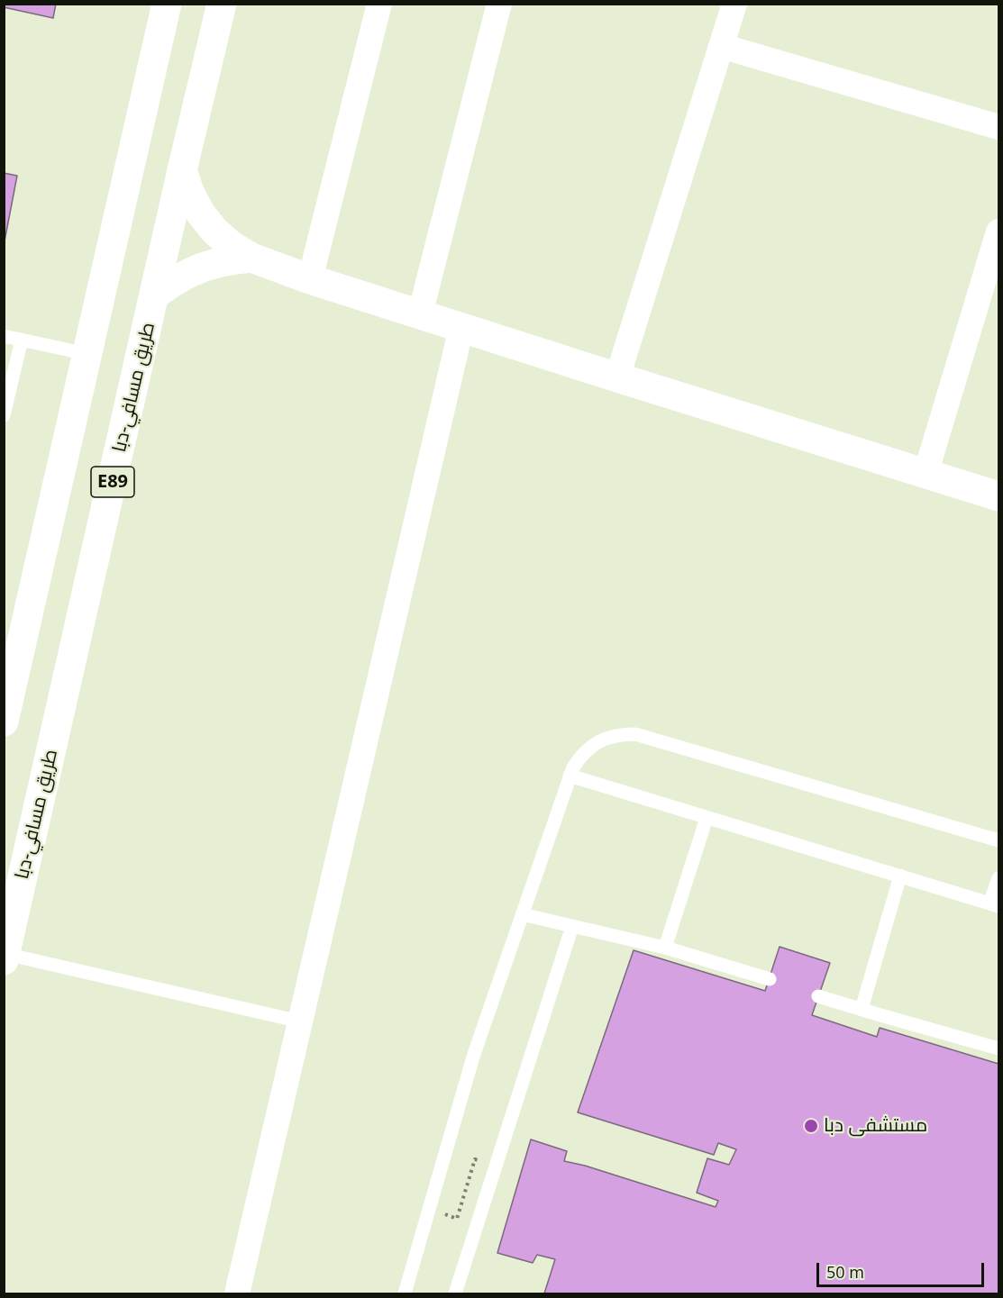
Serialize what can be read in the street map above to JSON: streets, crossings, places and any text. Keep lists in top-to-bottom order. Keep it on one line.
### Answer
{"streets":{"main road":["طريق مسافي-دبا","E89"]},"places":["مستشفى دبا"],"scale_bar":"50 m"}
